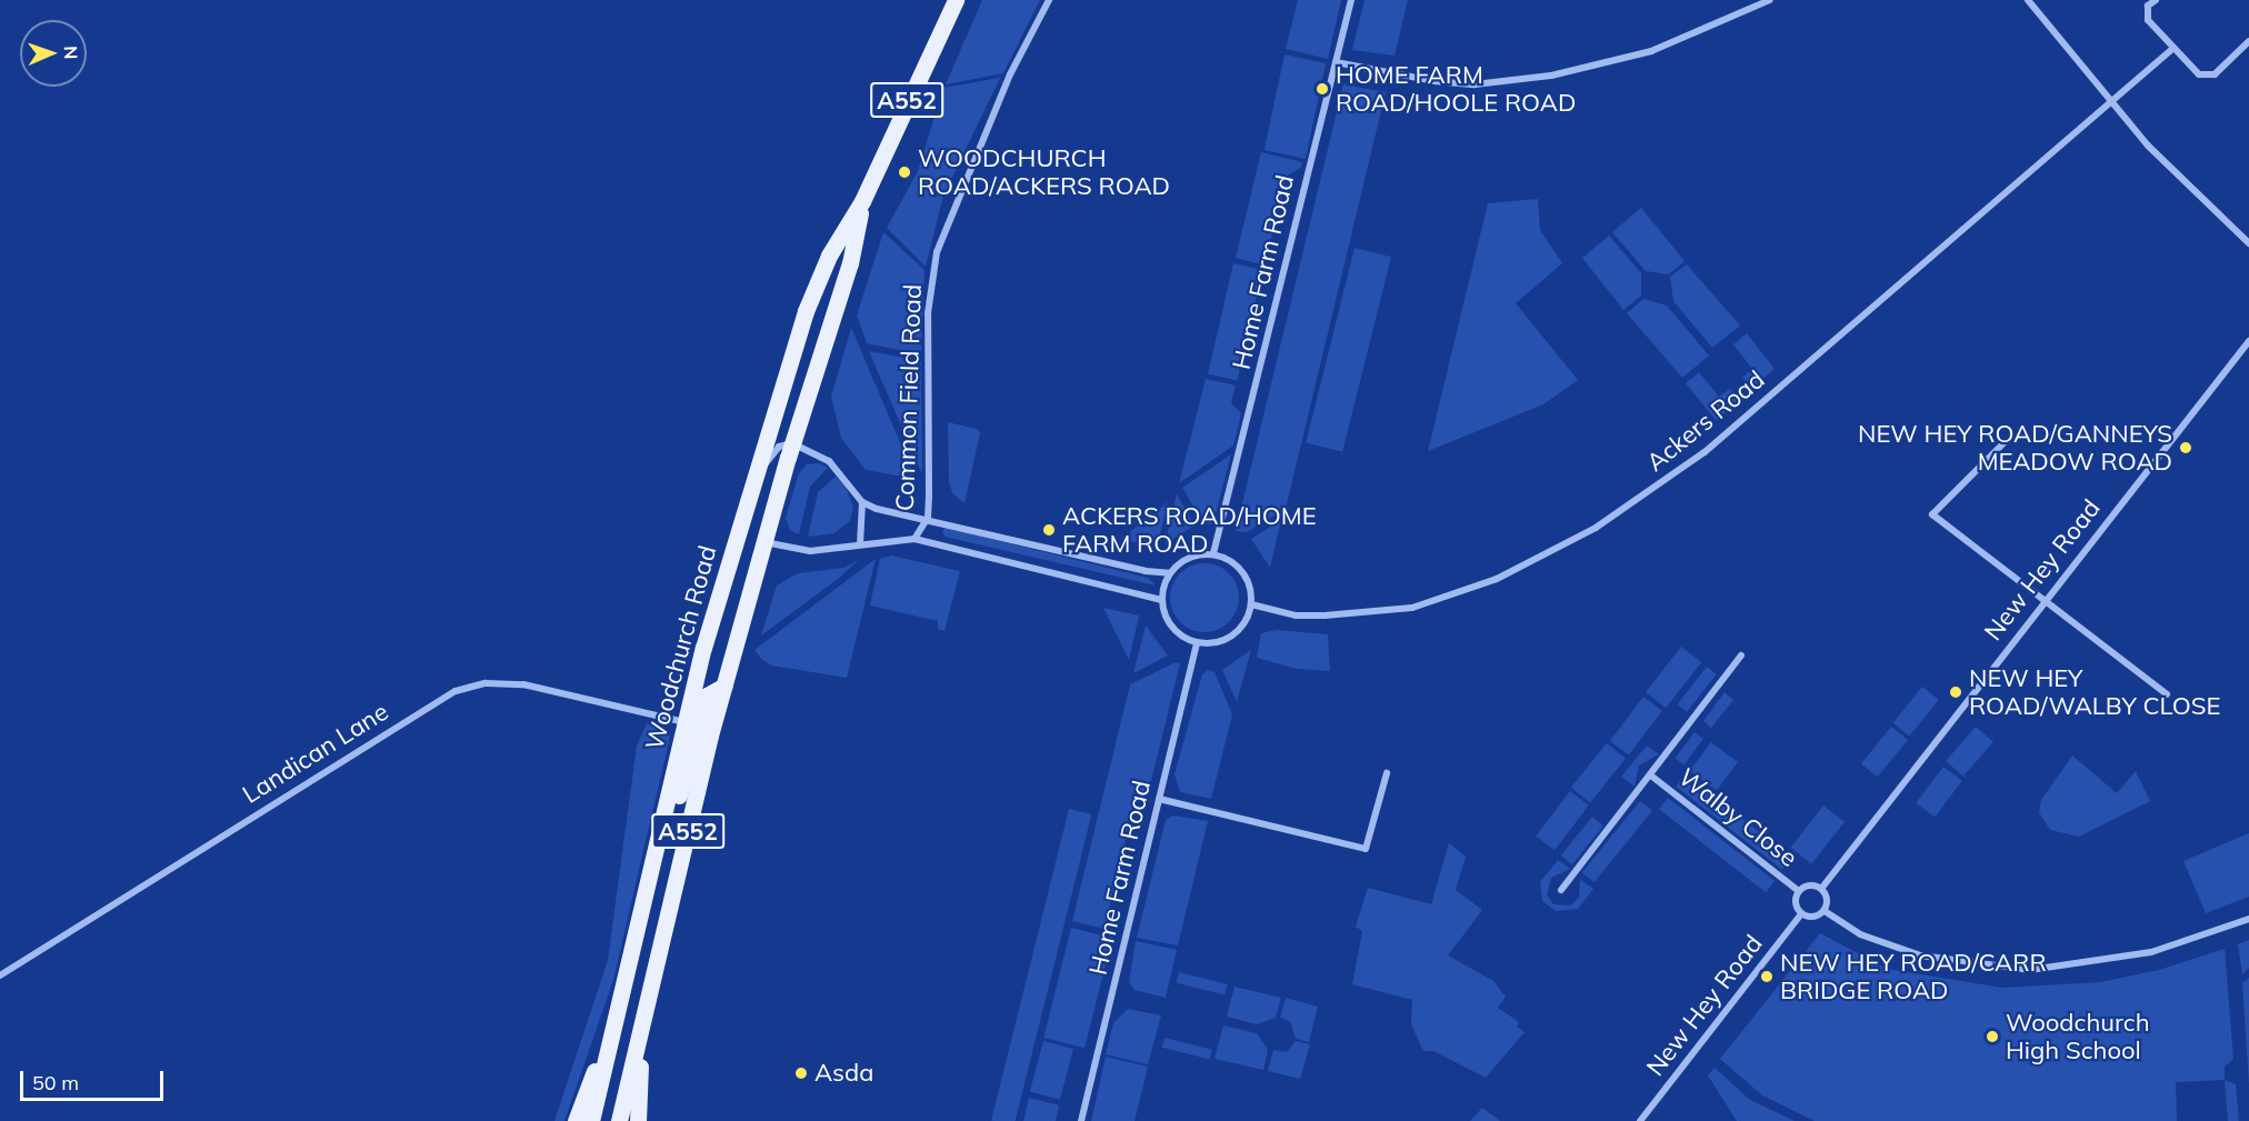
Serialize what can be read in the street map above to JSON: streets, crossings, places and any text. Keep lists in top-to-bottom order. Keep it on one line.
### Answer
{"streets":{"main road":["A552","Woodchurch Road"],"street":["Home Farm Road","Common Field Road","Ackers Road","New Hey Road","Landican Lane","Walby Close"]},"crossings":[["Home Farm Road","Ackers Road"],["New Hey Road","Walby Close"],["Woodchurch Road","Landican Lane"]],"places":["HOME FARM ROAD/HOOLE ROAD","WOODCHURCH ROAD/ACKERS ROAD","NEW HEY ROAD/GANNEYS MEADOW ROAD","ACKERS ROAD/HOME FARM ROAD","NEW HEY ROAD/WALBY CLOSE","NEW HEY ROAD/CARR BRIDGE ROAD","Woodchurch High School","Asda"],"scale_bar":"50 m","north":"right"}
